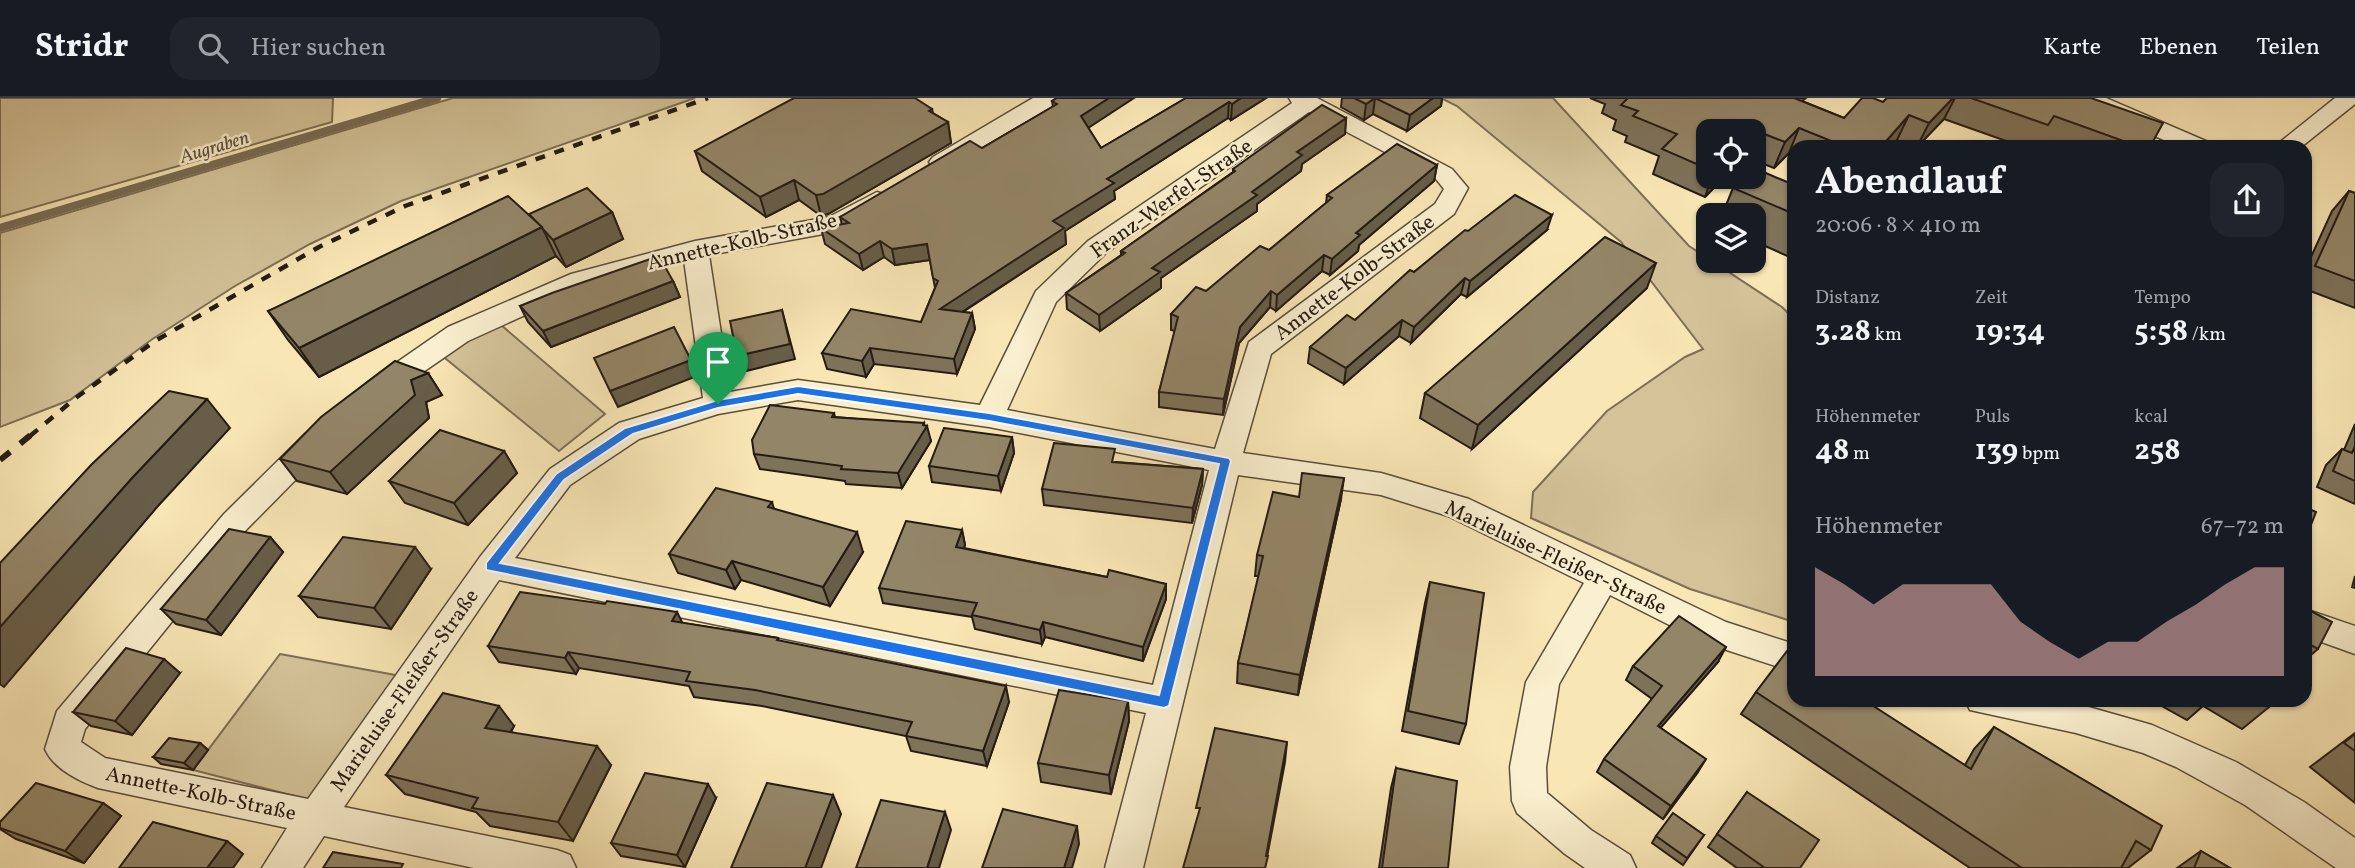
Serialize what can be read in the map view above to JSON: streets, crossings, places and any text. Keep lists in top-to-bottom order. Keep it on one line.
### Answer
{"streets":{"street":["Franz-Werfel-Straße","Annette-Kolb-Straße","Marieluise-Fleißer-Straße"]},"crossings":[["Franz-Werfel-Straße","Annette-Kolb-Straße"],["Franz-Werfel-Straße","Marieluise-Fleißer-Straße"],["Annette-Kolb-Straße","Marieluise-Fleißer-Straße"]],"water":["Augraben"],"page":{"header":"Stridr","search":"Hier suchen","nav":["Karte","Ebenen","Teilen"],"heading":["Abendlauf","20:06 · 8 × 410 m"],"stats":[["Distanz","3.28 km"],["Zeit","19:34"],["Tempo","5:58 /km"],["Höhenmeter","48 m"],["Puls","139 bpm"],["kcal","258"]],"chart":["Höhenmeter","67–72 m"]}}
